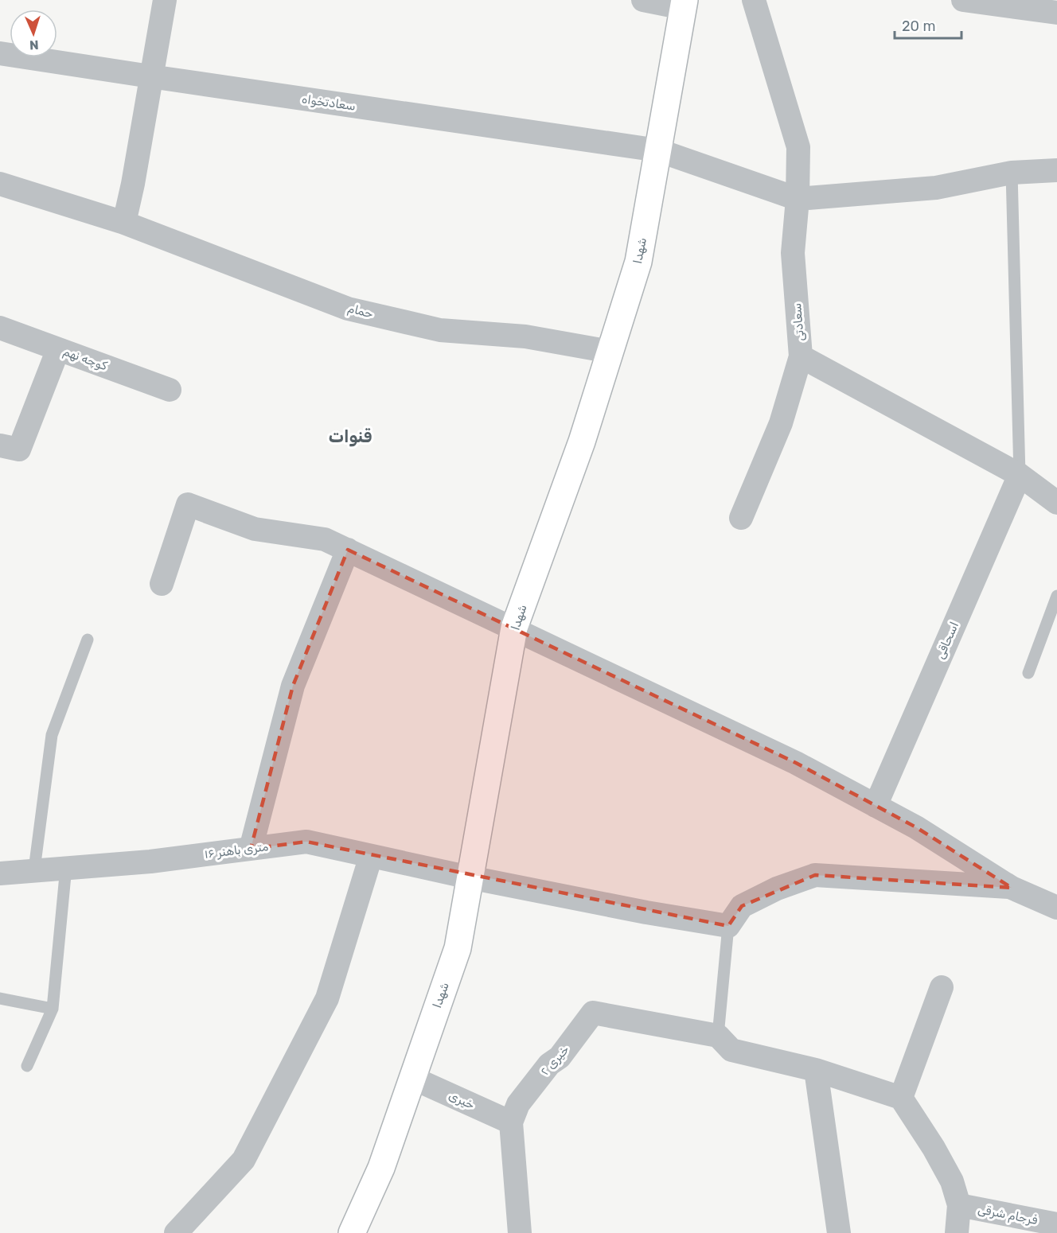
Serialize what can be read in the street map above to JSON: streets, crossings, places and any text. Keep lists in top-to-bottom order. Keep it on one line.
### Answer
{"streets":{"street":["سعادتخواه","شهدا","حمام","سعادتی","کوچه نهم","اسحاقی","۱۶ متری باهنر","خیری ۲","خیری","فرجام شرقی"]},"crossings":[["سعادتخواه","شهدا"],["سعادتخواه","سعادتی"],["شهدا","حمام"],["شهدا","۱۶ متری باهنر"],["شهدا","خیری"],["سعادتی","اسحاقی"],["خیری ۲","خیری"]],"districts":["قنوات"],"scale_bar":"20 m","north":"bottom"}
